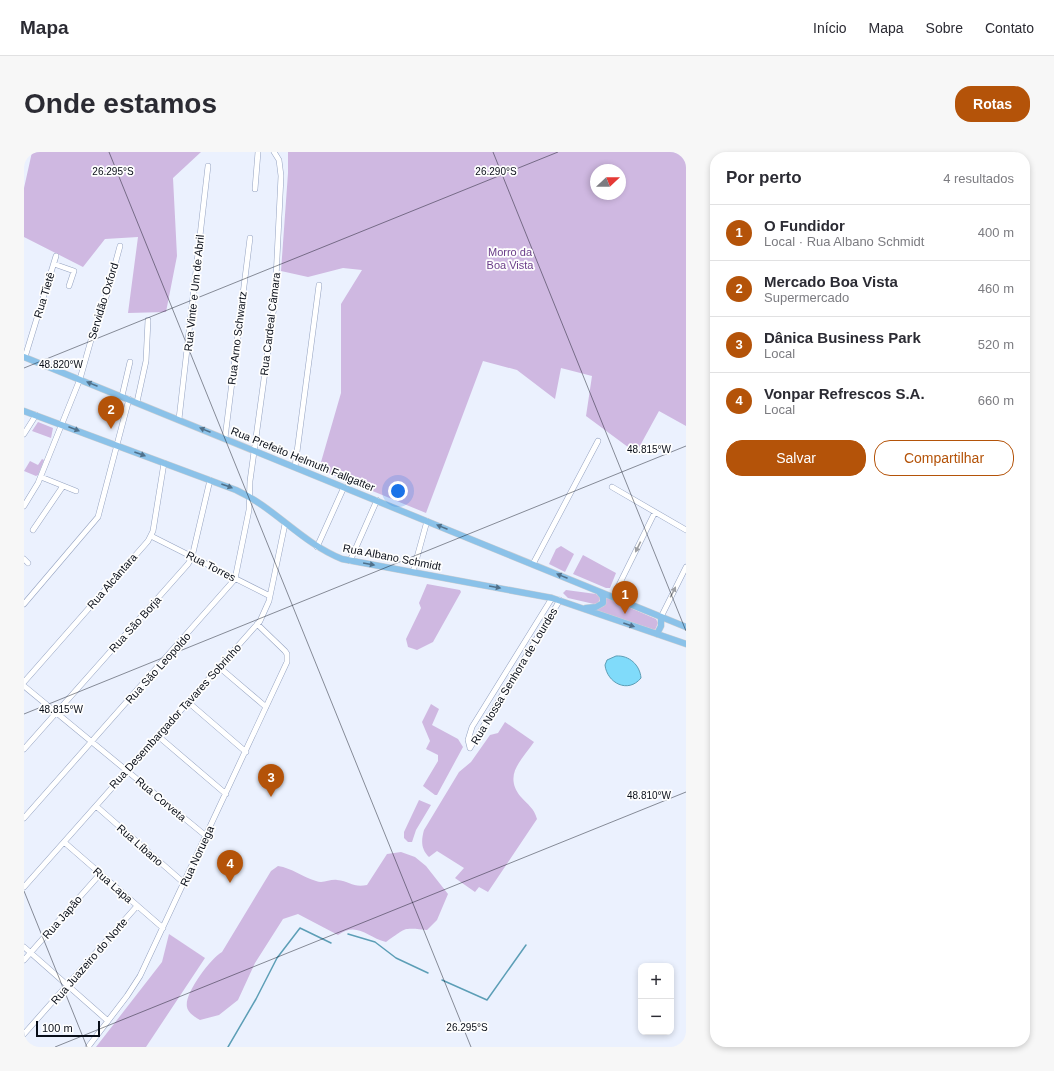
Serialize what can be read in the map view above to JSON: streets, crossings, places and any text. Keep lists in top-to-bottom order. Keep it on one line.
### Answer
{"streets":{"main road":["Rua Prefeito Helmuth Fallgatter","Rua Albano Schmidt"],"street":["Rua Vinte e Um de Abril","Rua Tietê","Servidão Oxford","Rua Cardeal Câmara","Rua Arno Schwartz","Rua Torres","Rua Alcântara","Rua São Borja","Rua São Leopoldo","Rua Nossa Senhora de Lourdes","Rua Desembargador Tavares Sobrinho","Rua Corveta","Rua Líbano","Rua Noruega","Rua Lapa","Rua Japão","Rua Juazeiro do Norte"]},"crossings":[["Rua Vinte e Um de Abril","Rua Prefeito Helmuth Fallgatter"],["Rua Tietê","Rua Prefeito Helmuth Fallgatter"],["Servidão Oxford","Rua Prefeito Helmuth Fallgatter"],["Servidão Oxford","Rua Albano Schmidt"],["Rua Cardeal Câmara","Rua Prefeito Helmuth Fallgatter"],["Rua Cardeal Câmara","Rua Albano Schmidt"],["Rua Cardeal Câmara","Rua São Leopoldo"],["Rua Arno Schwartz","Rua Prefeito Helmuth Fallgatter"],["Rua Albano Schmidt","Rua São Borja"],["Rua Albano Schmidt","Rua São Leopoldo"],["Rua Albano Schmidt","Rua Nossa Senhora de Lourdes"],["Rua Albano Schmidt","Rua Desembargador Tavares Sobrinho"],["Rua Torres","Rua Alcântara"],["Rua Torres","Rua São Borja"],["Rua Torres","Rua São Leopoldo"],["Rua Torres","Rua Desembargador Tavares Sobrinho"],["Rua São Borja","Rua Corveta"],["Rua São Leopoldo","Rua Corveta"],["Rua Desembargador Tavares Sobrinho","Rua Corveta"],["Rua Desembargador Tavares Sobrinho","Rua Líbano"],["Rua Desembargador Tavares Sobrinho","Rua Noruega"],["Rua Desembargador Tavares Sobrinho","Rua Lapa"],["Rua Corveta","Rua Noruega"],["Rua Líbano","Rua Noruega"],["Rua Noruega","Rua Lapa"],["Rua Lapa","Rua Japão"],["Rua Lapa","Rua Juazeiro do Norte"]],"one_way":["Rua Prefeito Helmuth Fallgatter","Rua Albano Schmidt"],"parks":["Morro da Boa Vista"],"scale_bar":"100 m","north":"right","page":{"header":"Mapa","nav":["Início","Mapa","Sobre","Contato"],"buttons":["Rotas",["Salvar","Compartilhar"]],"title":"Onde estamos","heading":["Por perto","4 resultados"],"list":[{"mark":"1","name":"O Fundidor","note":"Local · Rua Albano Schmidt","value":"400 m"},{"mark":"2","name":"Mercado Boa Vista","note":"Supermercado","value":"460 m"},{"mark":"3","name":"Dânica Business Park","note":"Local","value":"520 m"},{"mark":"4","name":"Vonpar Refrescos S.A.","note":"Local","value":"660 m"}],"pins":["2","1","3","4"],"map_buttons":["+","−"],"scale":"100 m"},"coordinates":["26.295°S","26.290°S","48.820°W","48.815°W","48.810°W"]}
